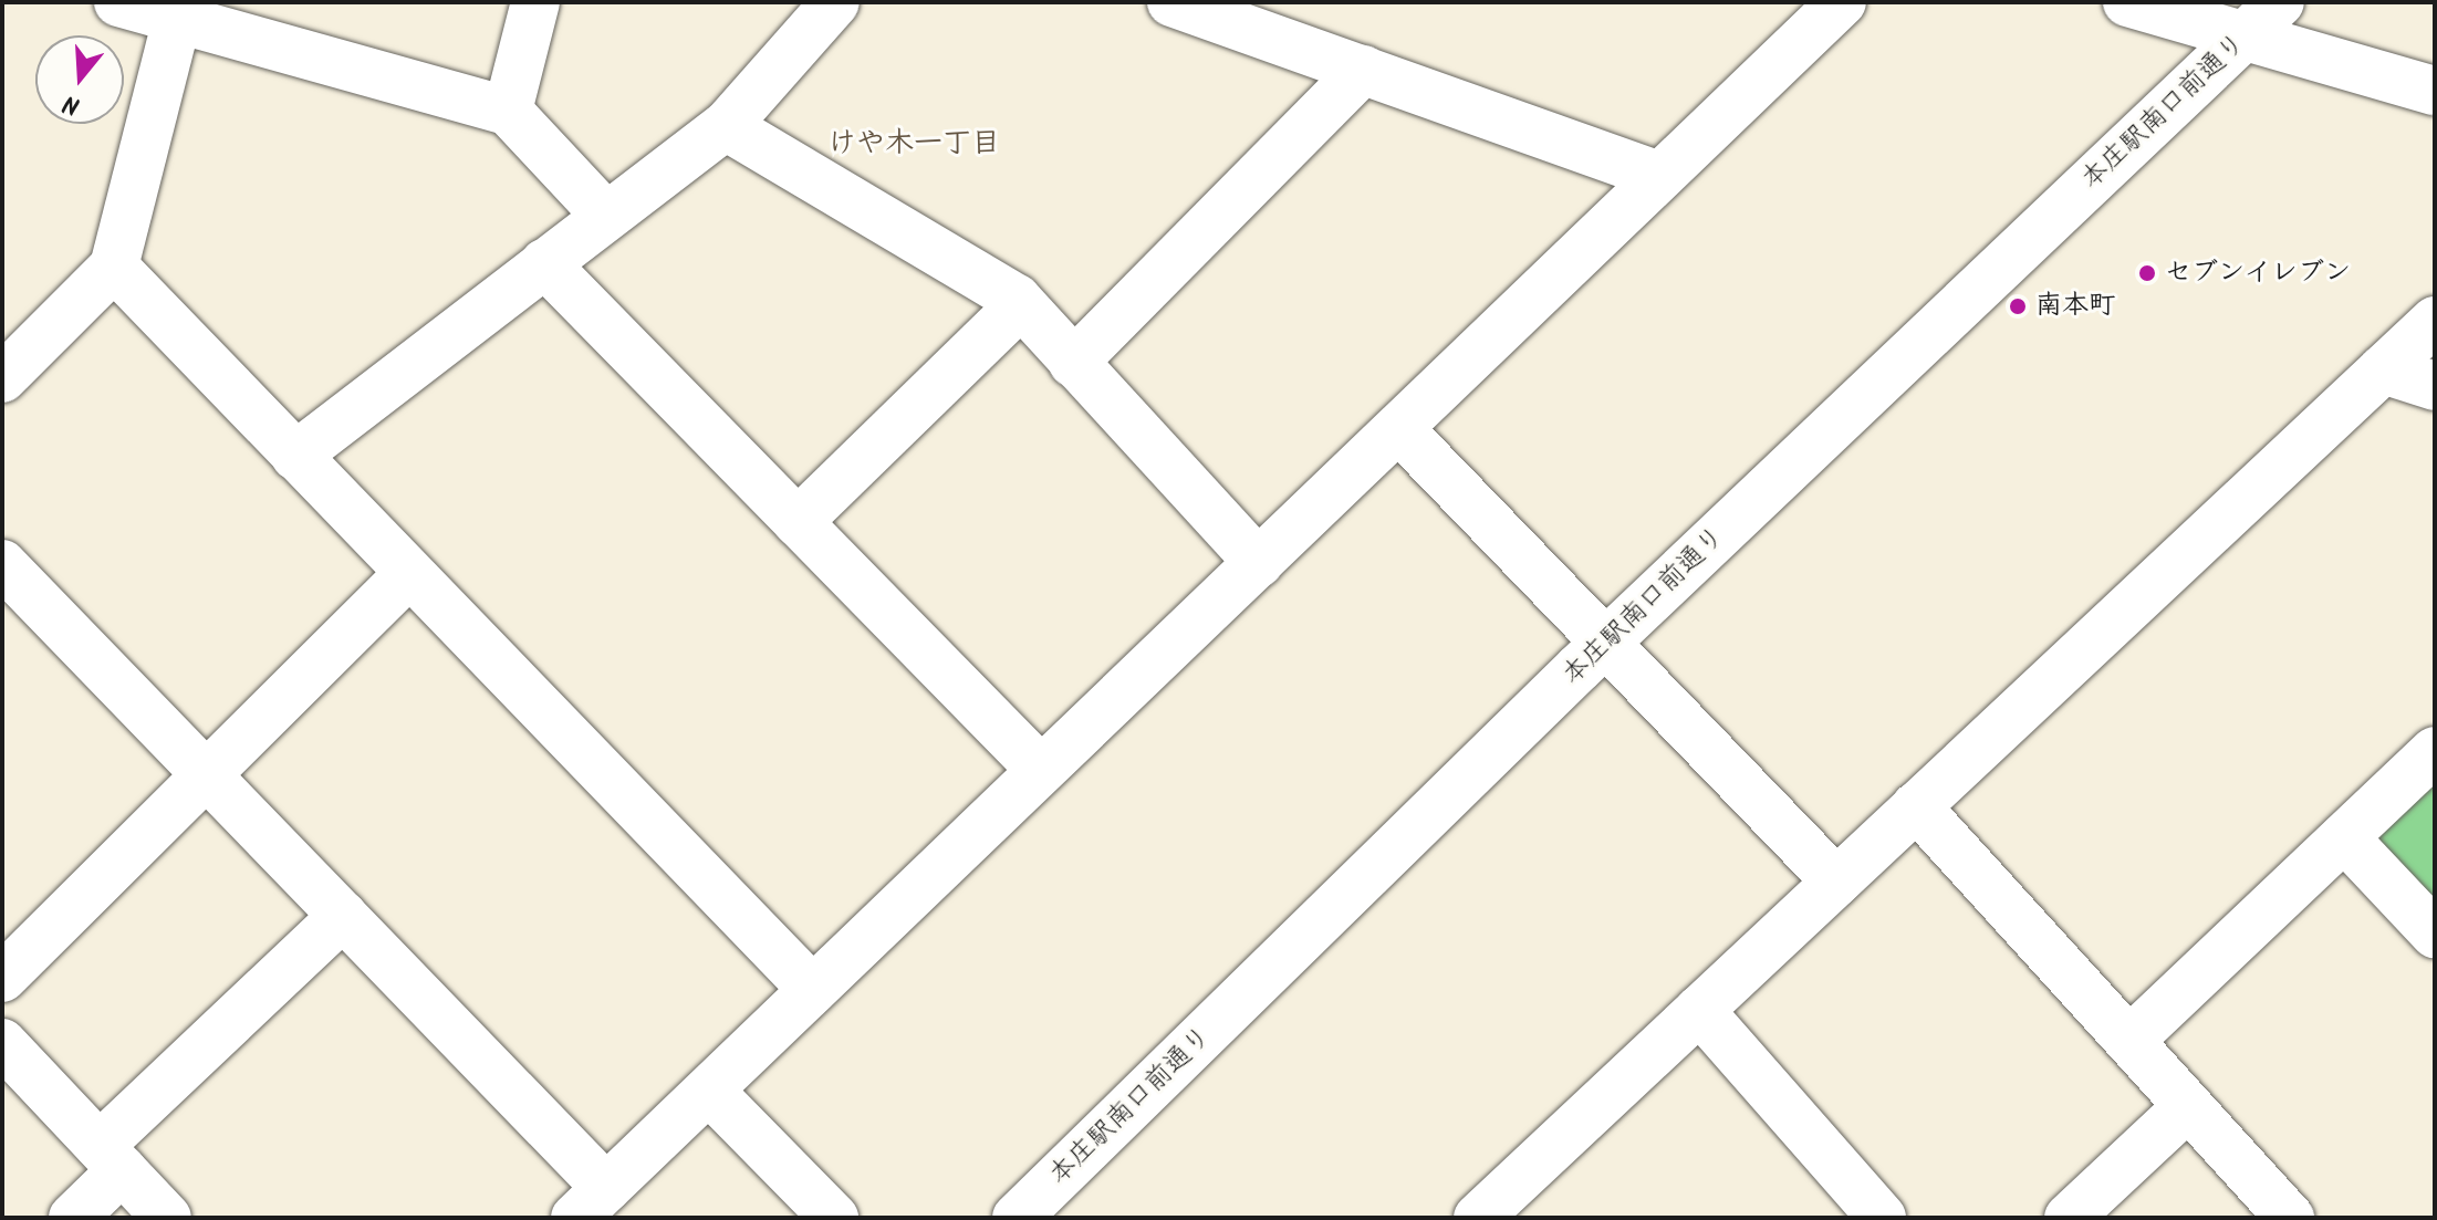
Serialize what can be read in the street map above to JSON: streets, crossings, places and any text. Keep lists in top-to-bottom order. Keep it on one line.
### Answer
{"streets":{"street":["本庄駅南口前通り"]},"districts":["けや木一丁目"],"places":["セブンイレブン","南本町"],"north":"bottom"}
